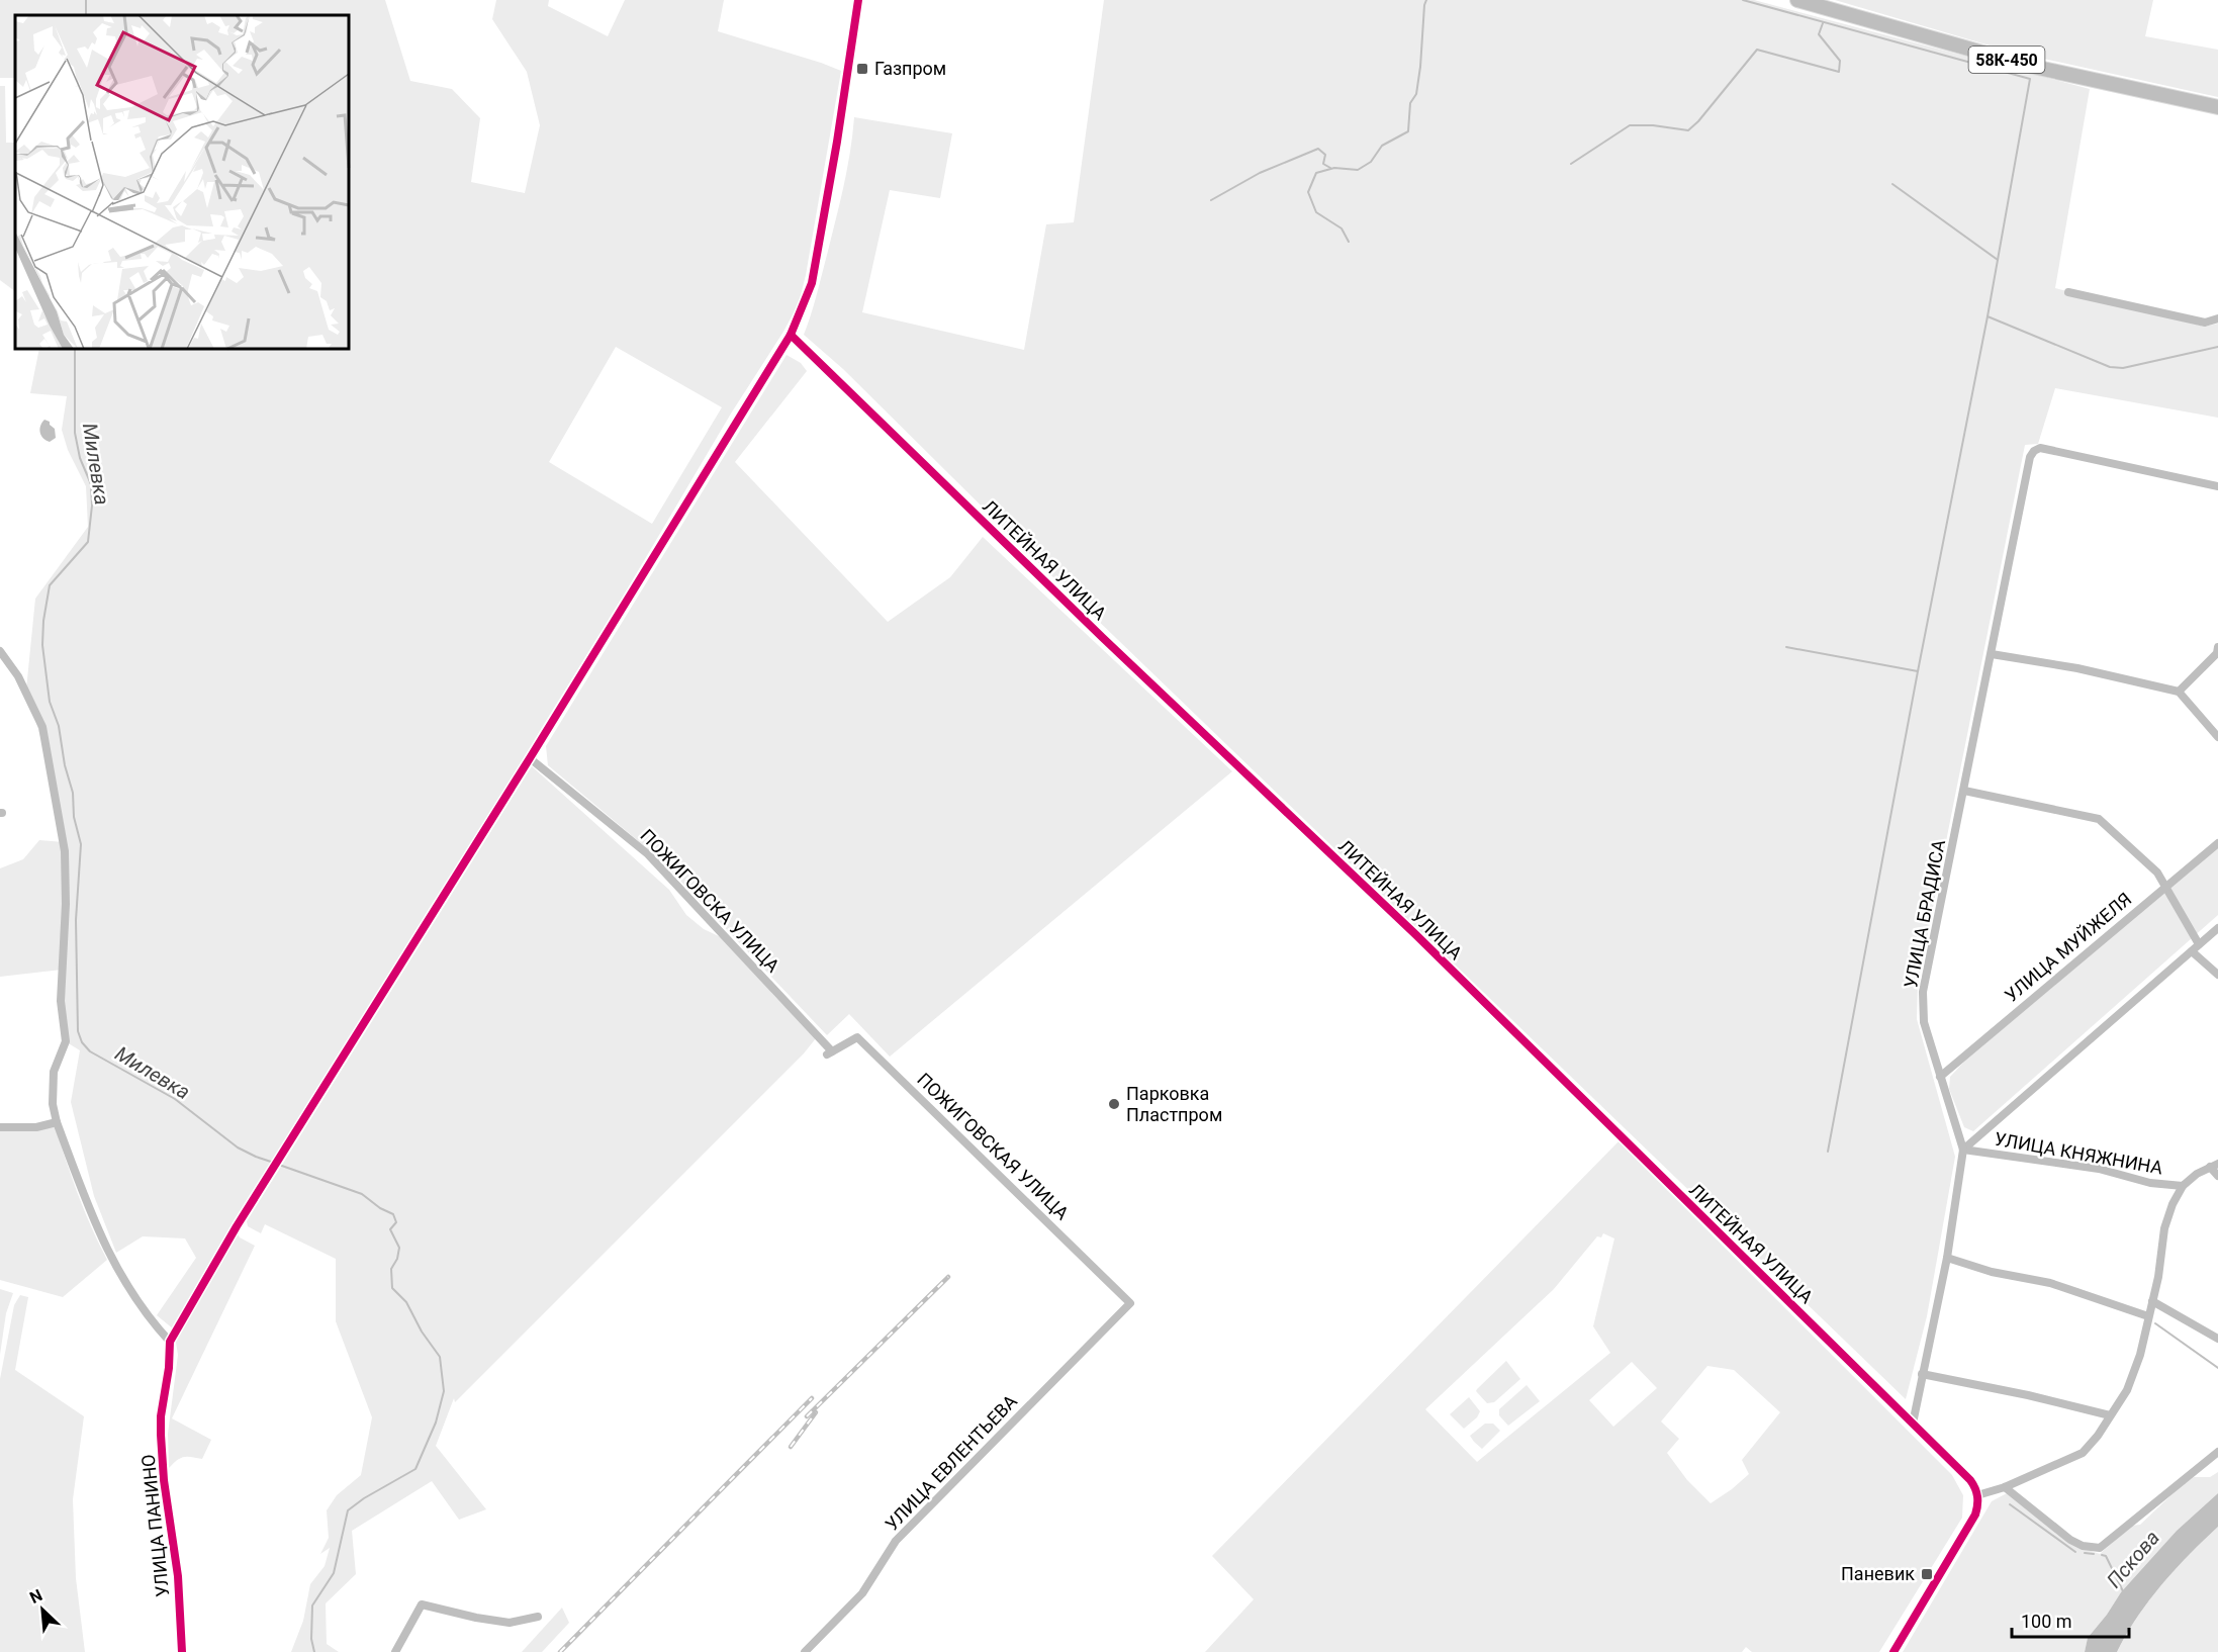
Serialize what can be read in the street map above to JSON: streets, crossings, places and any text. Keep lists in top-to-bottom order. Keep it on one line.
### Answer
{"streets":{"highway":["58К-450"],"street":["ЛИТЕЙНАЯ УЛИЦА","ПОЖИГОВСКА УЛИЦА","УЛИЦА БРАДИСА","УЛИЦА МУЙЖЕЛЯ","ПОЖИГОВСКАЯ УЛИЦА","УЛИЦА КНЯЖНИНА","УЛИЦА ЕВЛЕНТЬЕВА","УЛИЦА ПАНИНО"]},"crossings":[["ЛИТЕЙНАЯ УЛИЦА","УЛИЦА БРАДИСА"],["ЛИТЕЙНАЯ УЛИЦА","УЛИЦА ПАНИНО"],["ПОЖИГОВСКА УЛИЦА","ПОЖИГОВСКАЯ УЛИЦА"],["ПОЖИГОВСКА УЛИЦА","УЛИЦА ПАНИНО"],["УЛИЦА БРАДИСА","УЛИЦА МУЙЖЕЛЯ"],["УЛИЦА БРАДИСА","УЛИЦА КНЯЖНИНА"],["ПОЖИГОВСКАЯ УЛИЦА","УЛИЦА ЕВЛЕНТЬЕВА"]],"water":["Милевка","Пскова"],"places":{"transit":["Газпром","Паневик"],"other":["Парковка Пластпром"]},"scale_bar":"100 m","north":"top left"}
